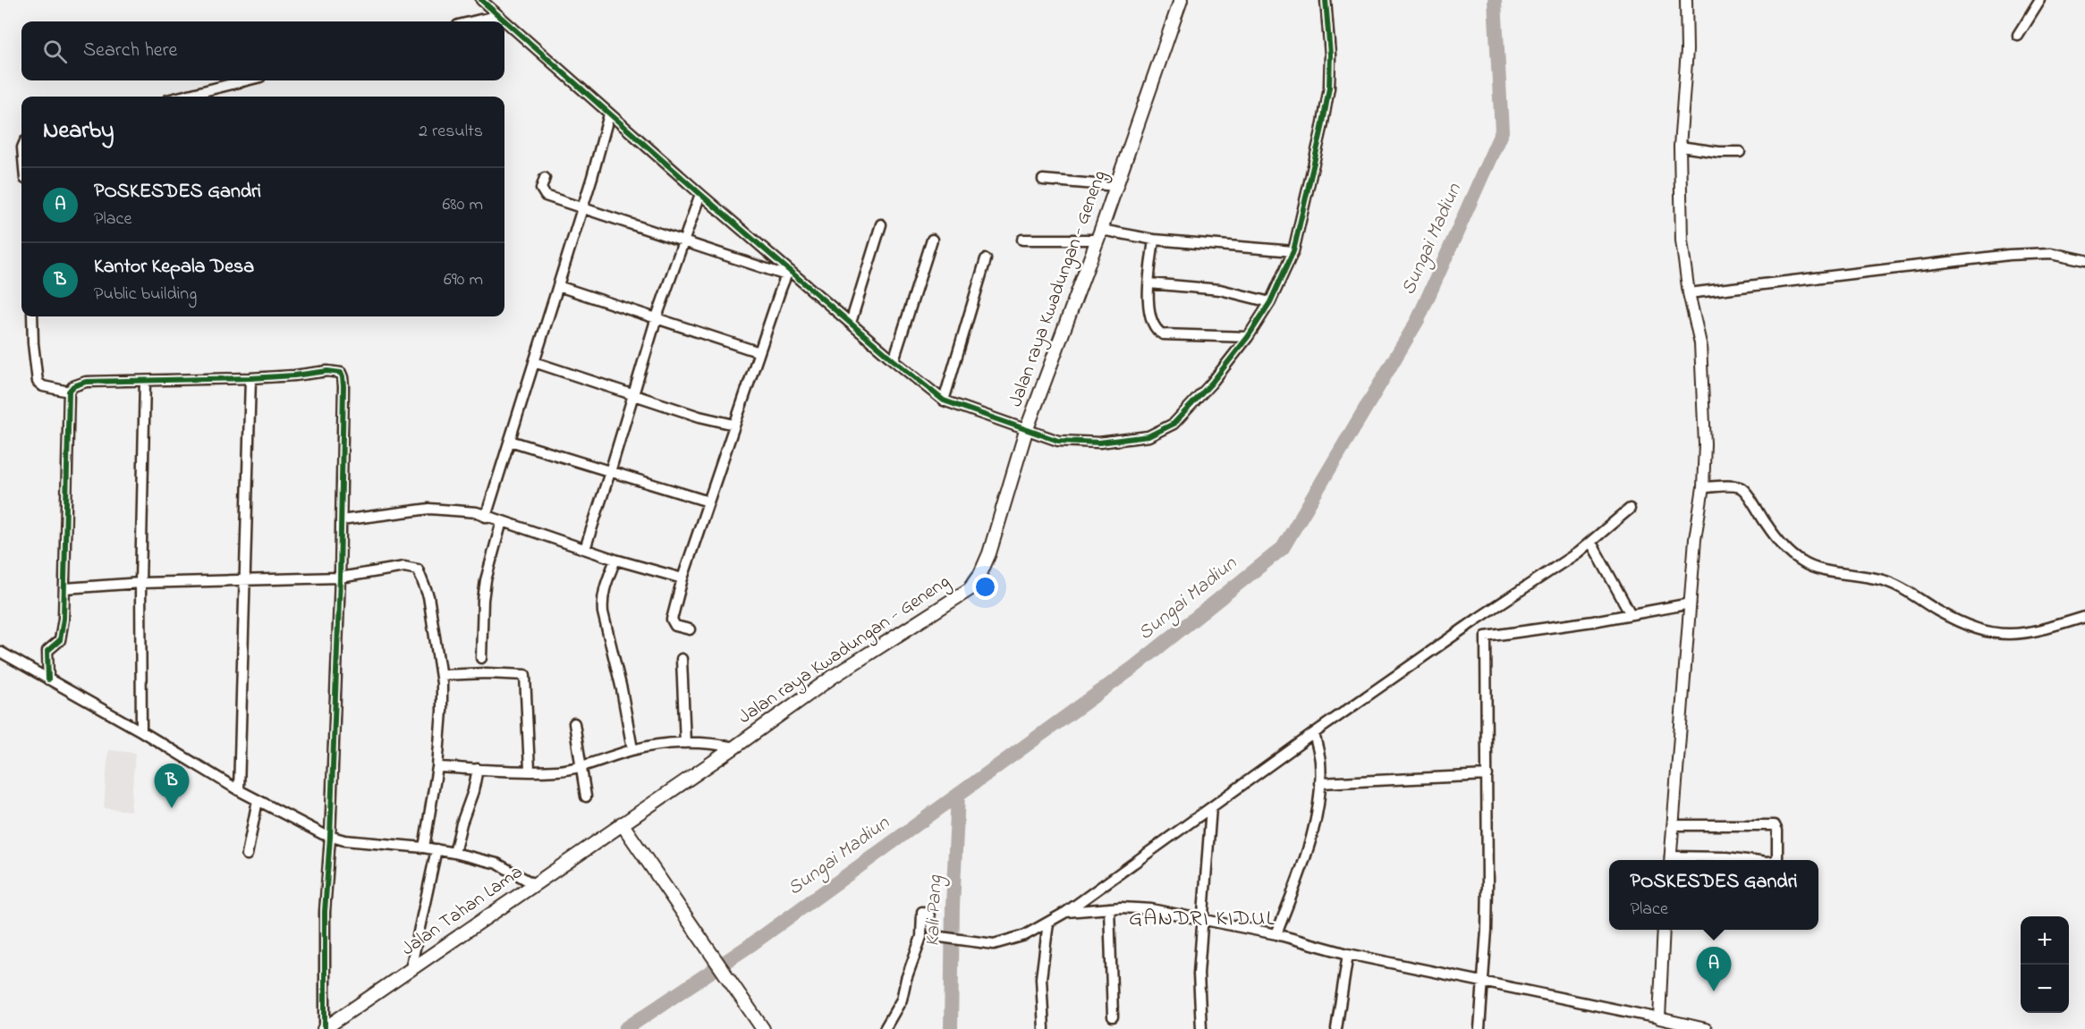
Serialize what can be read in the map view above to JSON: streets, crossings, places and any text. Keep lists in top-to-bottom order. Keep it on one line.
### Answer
{"streets":{"main road":["Jalan raya Kwadungan - Geneng","Jalan Tahan Lama"]},"crossings":[["Jalan raya Kwadungan - Geneng","Jalan Tahan Lama"]],"districts":["GANDRI KIDUL"],"water":["Sungai Madiun","Kali Pang"],"page":{"search":"Search here","heading":["Nearby","2 results"],"list":[{"mark":"A","name":"POSKESDES Gandri","note":"Place","value":"680 m"},{"mark":"B","name":"Kantor Kepala Desa","note":"Public building","value":"690 m"}],"pins":["B","A"],"popup":["POSKESDES Gandri","Place"],"map_buttons":["+","−"]}}
